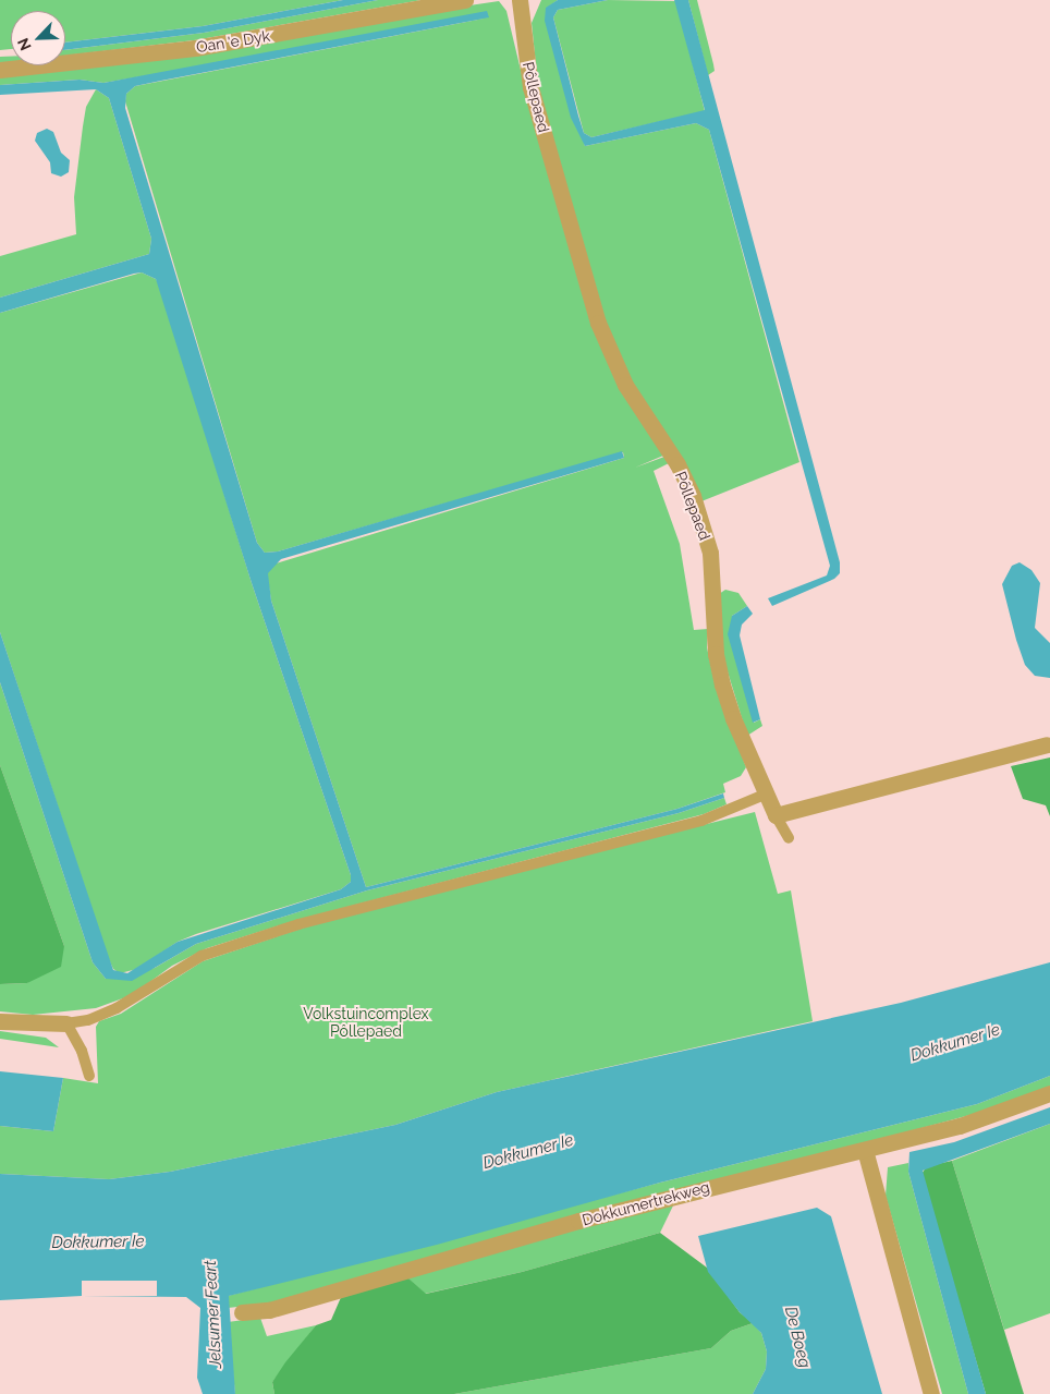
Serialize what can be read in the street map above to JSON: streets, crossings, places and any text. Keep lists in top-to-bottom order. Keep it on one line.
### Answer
{"streets":{"street":["Oan 'e Dyk","Pôllepaed","Dokkumertrekweg"]},"water":["Dokkumer Ie","Jelsumer Feart","De Boeg"],"parks":["Volkstuincomplex Pôllepaed"],"north":"bottom left"}
